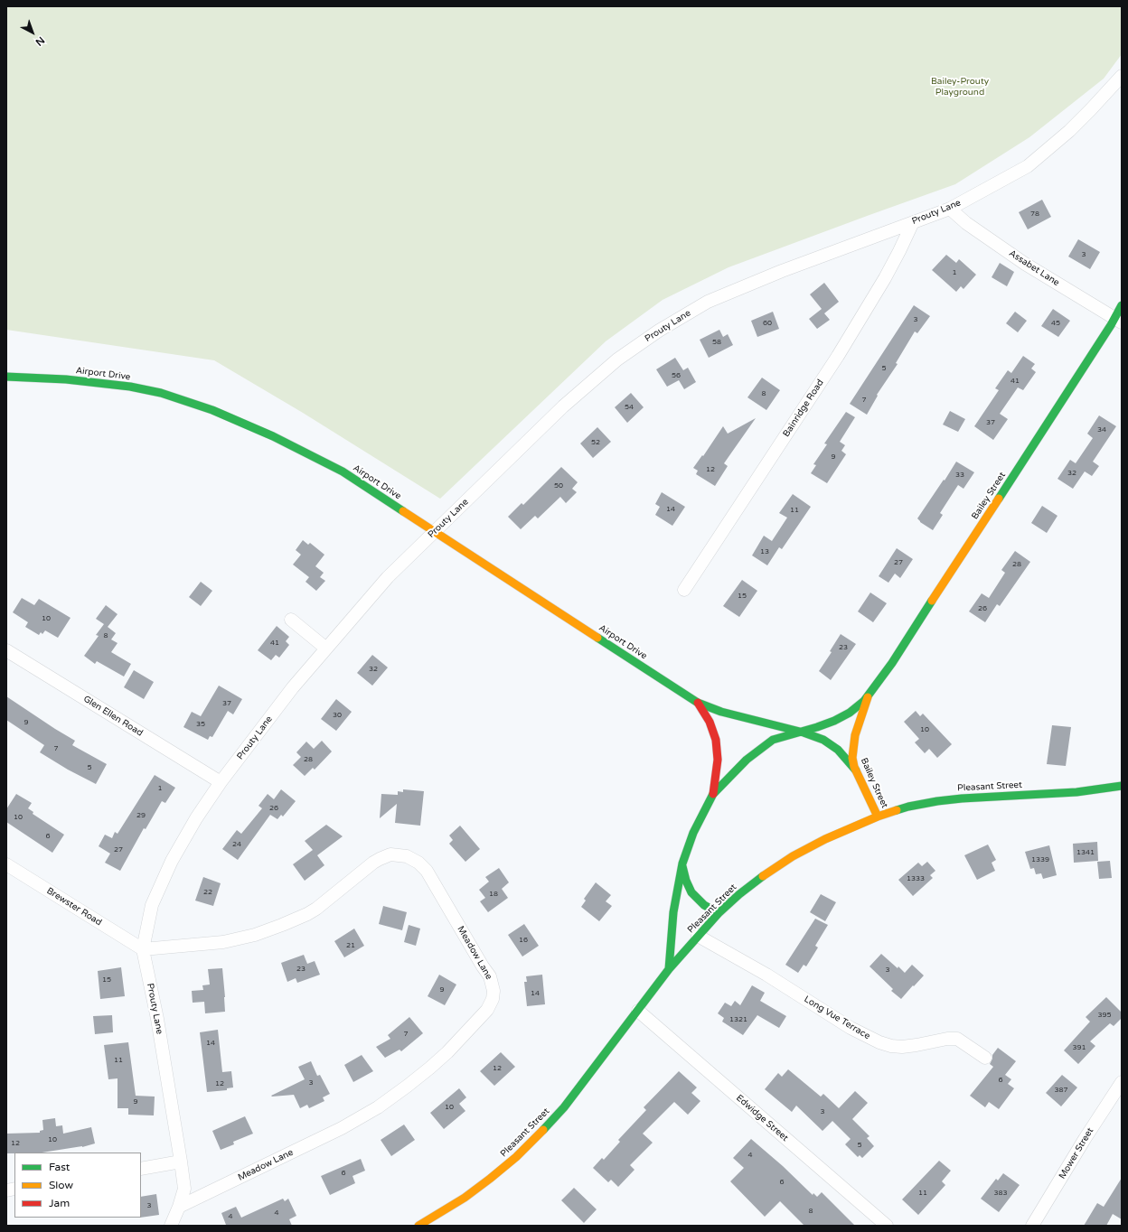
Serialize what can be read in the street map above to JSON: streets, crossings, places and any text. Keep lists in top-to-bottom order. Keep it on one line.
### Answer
{"streets":{"main road":["Airport Drive","Bailey Street","Pleasant Street"],"street":["Prouty Lane","Assabet Lane","Bainridge Road","Glen Ellen Road","Brewster Road","Meadow Lane","Long Vue Terrace","Edwidge Street","Mower Street"]},"crossings":[["Prouty Lane","Assabet Lane"],["Prouty Lane","Airport Drive"],["Prouty Lane","Bainridge Road"],["Prouty Lane","Glen Ellen Road"],["Prouty Lane","Brewster Road"],["Prouty Lane","Meadow Lane"],["Assabet Lane","Bailey Street"],["Airport Drive","Bailey Street"],["Airport Drive","Pleasant Street"],["Bailey Street","Pleasant Street"],["Pleasant Street","Long Vue Terrace"],["Pleasant Street","Edwidge Street"],["Brewster Road","Meadow Lane"]],"parks":["Bailey-Prouty Playground"],"house_numbers":["78","3","1","3","60","45","58","5","56","41","8","7","54","37","34","52","9","12","32","33","50","14","11","13","27","28","15","26","10","8","41","23","32","37","30","9","35","10","7","28","5","1","26","29","10","6","24","27","1341","1339","1333","22","18","16","21","23","3","15","9","14","395","1321","7","14","391","11","12","6","3","12","387","9","10","3","10","12","5","4","6","6","11","383","3","8","4","4"],"legend":["Fast","Slow","Jam"],"north":"bottom right"}
